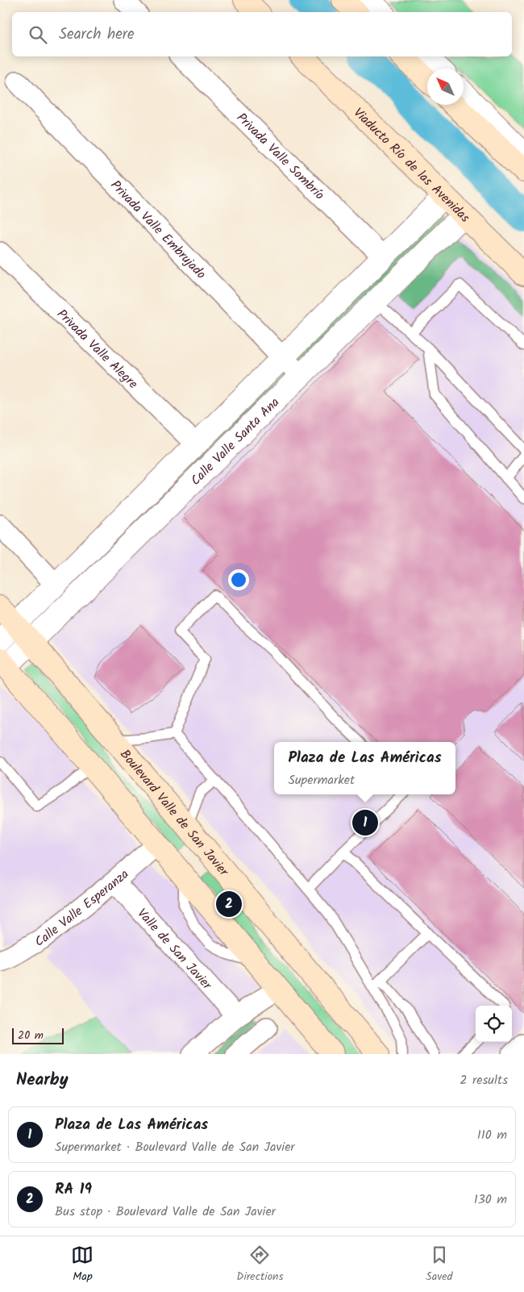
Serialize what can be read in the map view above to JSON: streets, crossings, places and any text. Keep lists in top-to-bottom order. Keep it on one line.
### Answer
{"streets":{"main road":["Viaducto Río de las Avenidas","Boulevard Valle de San Javier"],"street":["Privada Valle Sombrío","Privada Valle Embrujado","Privada Valle Alegre","Calle Valle Santa Ana","Calle Valle Esperanza","Valle de San Javier"]},"crossings":[["Privada Valle Sombrío","Calle Valle Santa Ana"],["Viaducto Río de las Avenidas","Calle Valle Santa Ana"],["Privada Valle Embrujado","Calle Valle Santa Ana"],["Privada Valle Alegre","Calle Valle Santa Ana"],["Calle Valle Santa Ana","Boulevard Valle de San Javier"],["Calle Valle Esperanza","Valle de San Javier"]],"scale_bar":"20 m","north":"top left","page":{"search":"Search here","popup":["Plaza de Las Américas","Supermarket"],"pins":["1","2"],"scale":"20 m","heading":["Nearby","2 results"],"list":[{"mark":"1","name":"Plaza de Las Américas","note":"Supermarket · Boulevard Valle de San Javier","value":"110 m"},{"mark":"2","name":"RA 19","note":"Bus stop · Boulevard Valle de San Javier","value":"130 m"}],"nav":["Map","Directions","Saved"]}}
